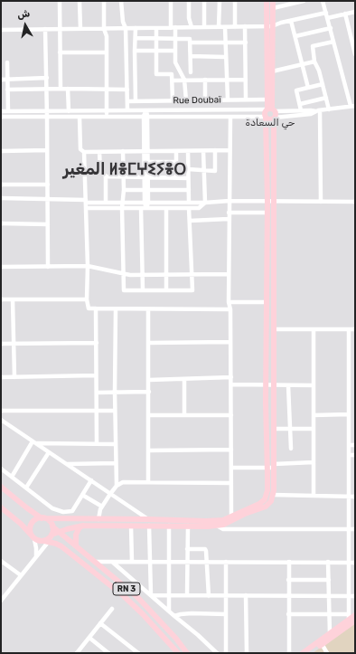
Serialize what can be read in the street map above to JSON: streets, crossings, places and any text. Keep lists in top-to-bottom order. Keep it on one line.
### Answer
{"streets":{"main road":["RN 3"],"street":["Rue Doubaï"]},"districts":["حي السعادة","المغير ⵍⴻⵎⵖⵉⵢⴻⵔ"],"north":"top"}
